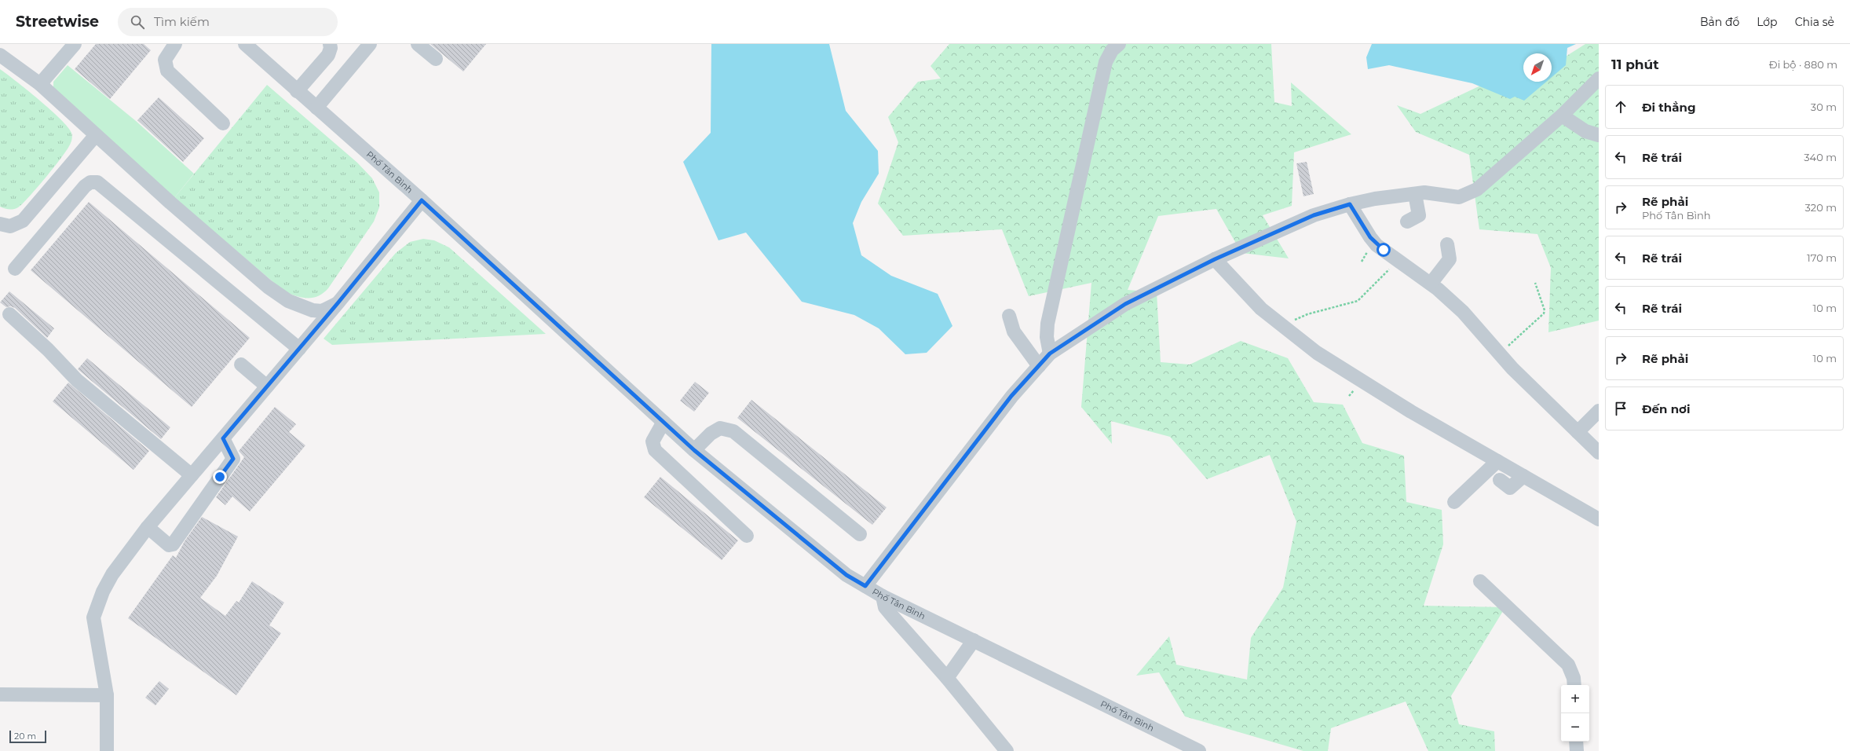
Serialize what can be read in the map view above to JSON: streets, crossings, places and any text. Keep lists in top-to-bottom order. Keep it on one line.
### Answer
{"streets":{"street":["Phố Tân Bình"]},"scale_bar":"20 m","north":"bottom left","page":{"header":"Streetwise","search":"Tìm kiếm","nav":["Bản đồ","Lớp","Chia sẻ"],"heading":["11 phút","Đi bộ · 880 m"],"list":[["Đi thẳng","30 m"],["Rẽ trái","340 m"],["Rẽ phải","Phố Tân Bình","320 m"],["Rẽ trái","170 m"],["Rẽ trái","10 m"],["Rẽ phải","10 m"],"Đến nơi"],"map_buttons":["+","−"],"scale":"20 m"}}
